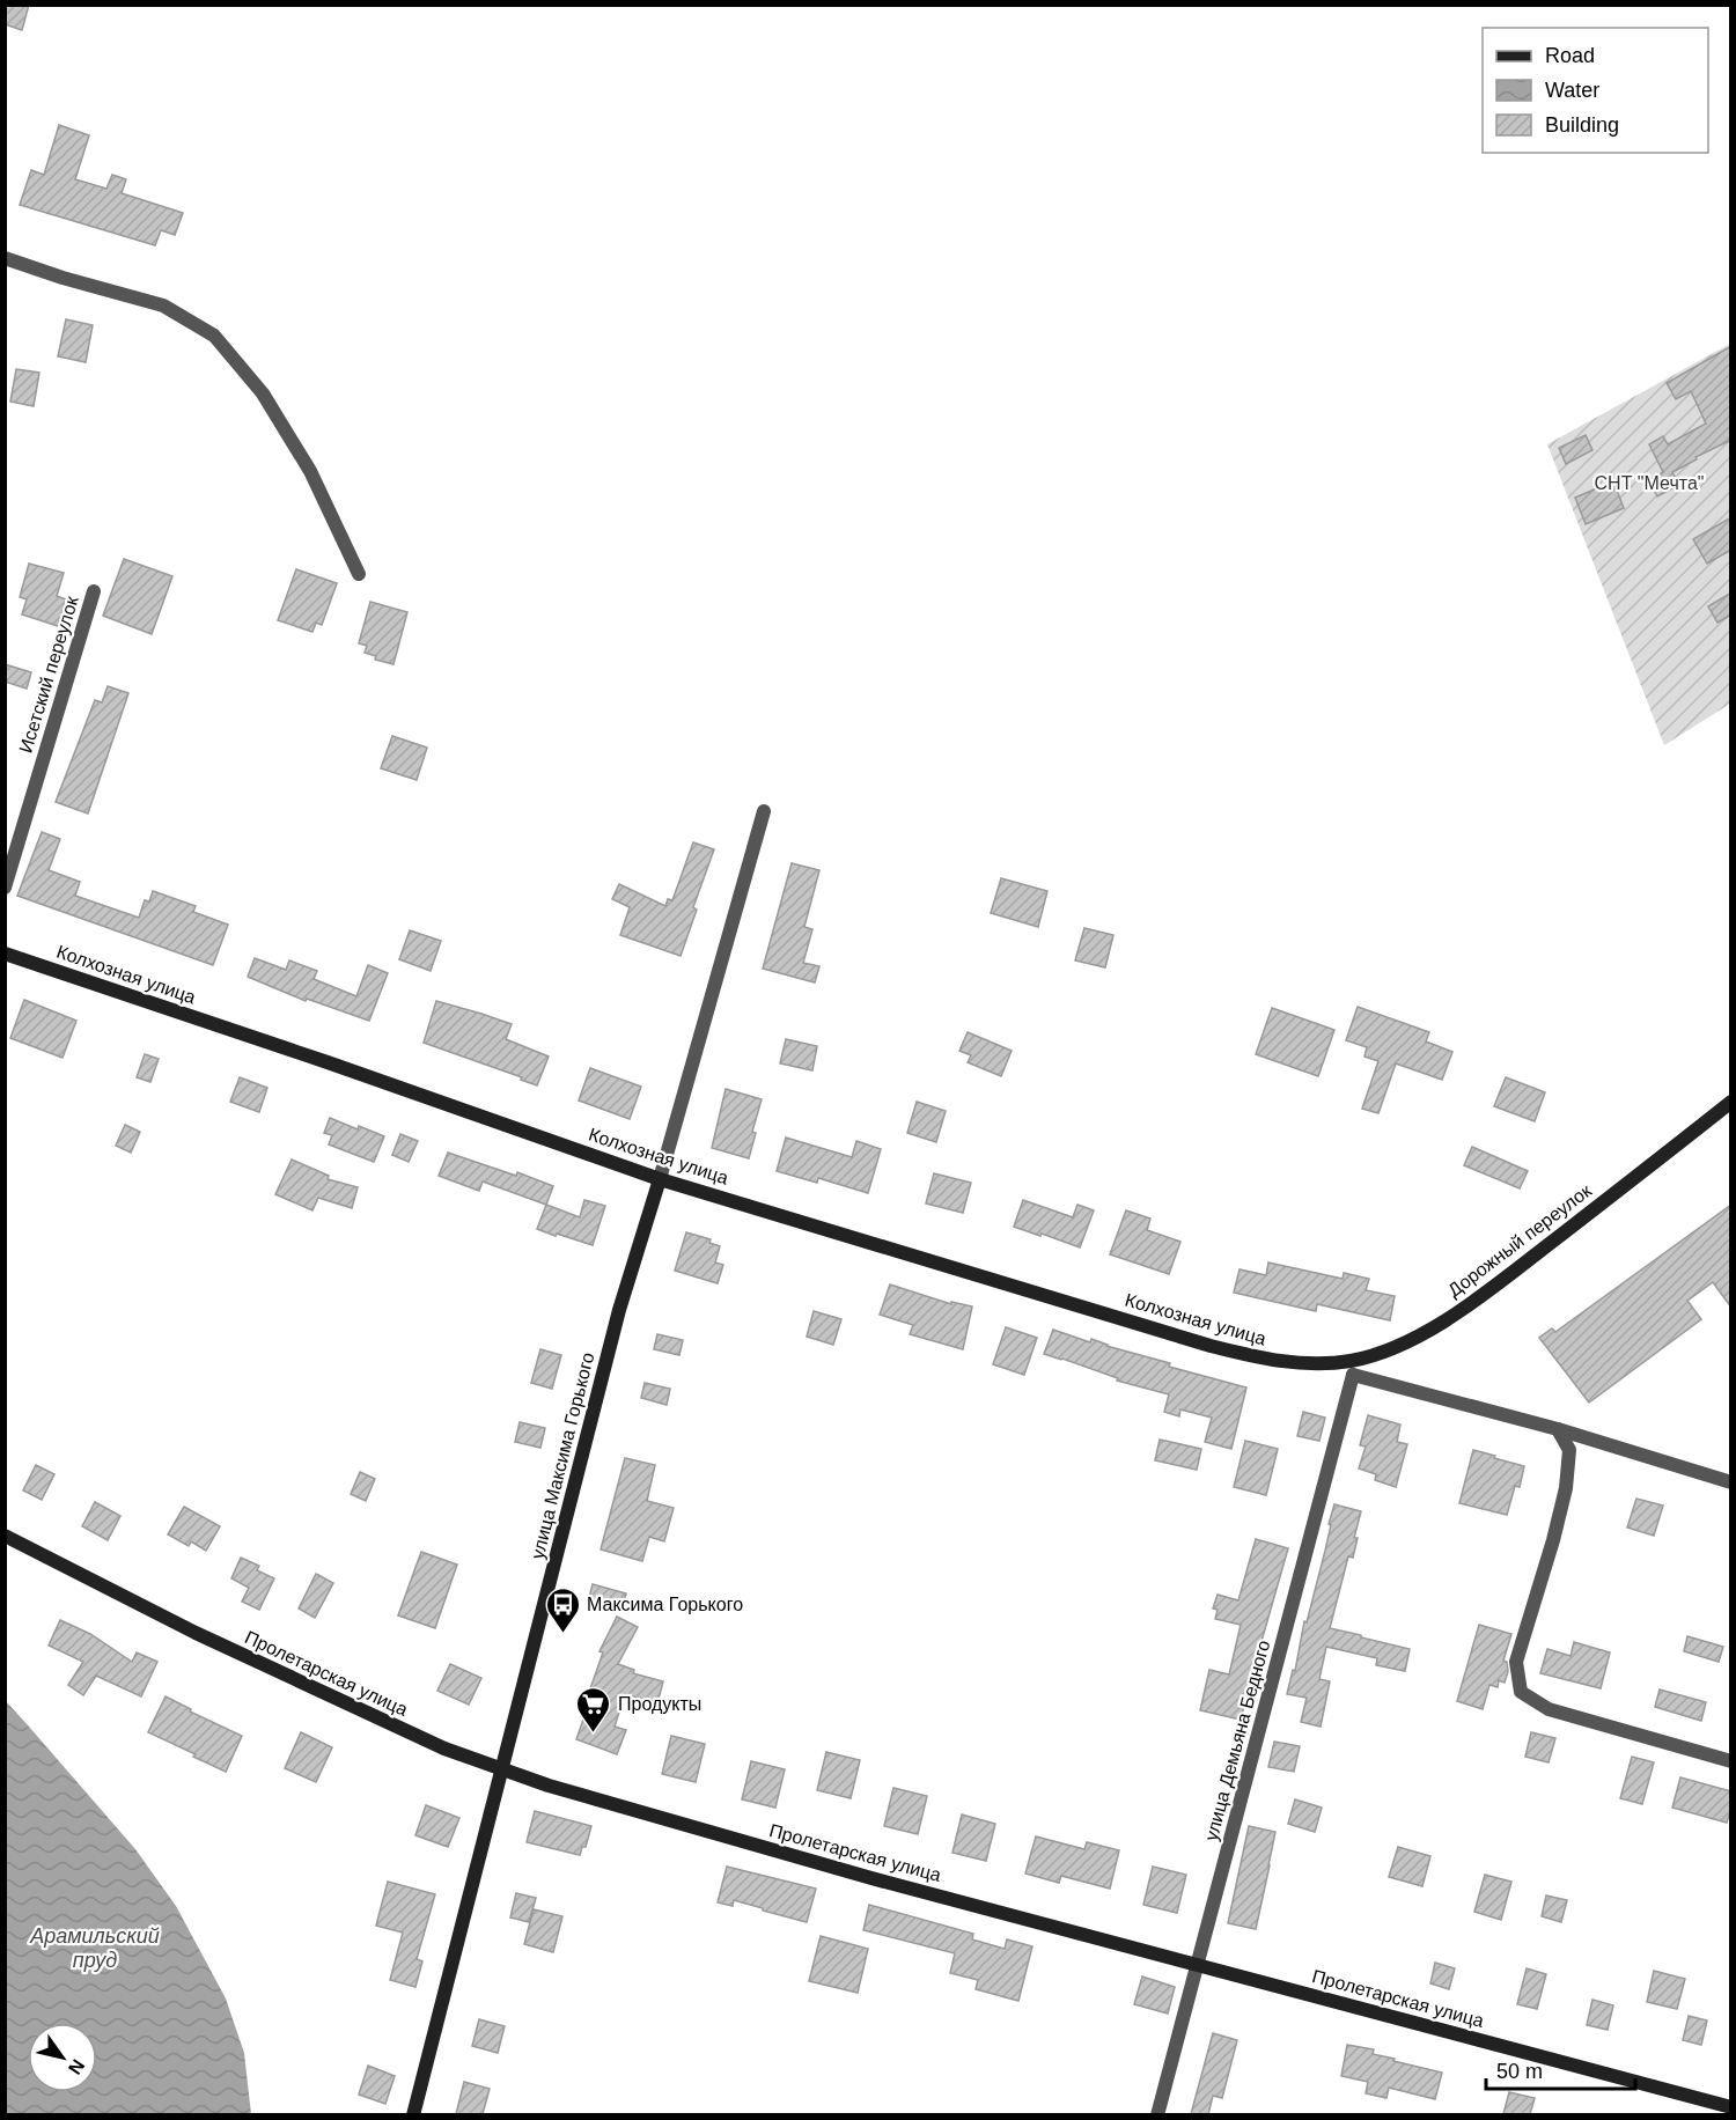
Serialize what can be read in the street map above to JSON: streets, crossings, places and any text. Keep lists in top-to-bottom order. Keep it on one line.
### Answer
{"streets":{"main road":["Колхозная улица","Дорожный переулок","улица Максима Горького","Пролетарская улица"],"street":["Исетский переулок","улица Демьяна Бедного"]},"crossings":[["Колхозная улица","Дорожный переулок"],["Колхозная улица","улица Максима Горького"],["Дорожный переулок","улица Демьяна Бедного"],["улица Максима Горького","Пролетарская улица"],["Пролетарская улица","улица Демьяна Бедного"]],"water":["Арамильский пруд"],"parks":["СНТ \"Мечта\""],"places":{"bus stop":["Максима Горького"],"supermarket":["Продукты"]},"legend":["Road","Water","Building"],"scale_bar":"50 m","north":"bottom right"}
